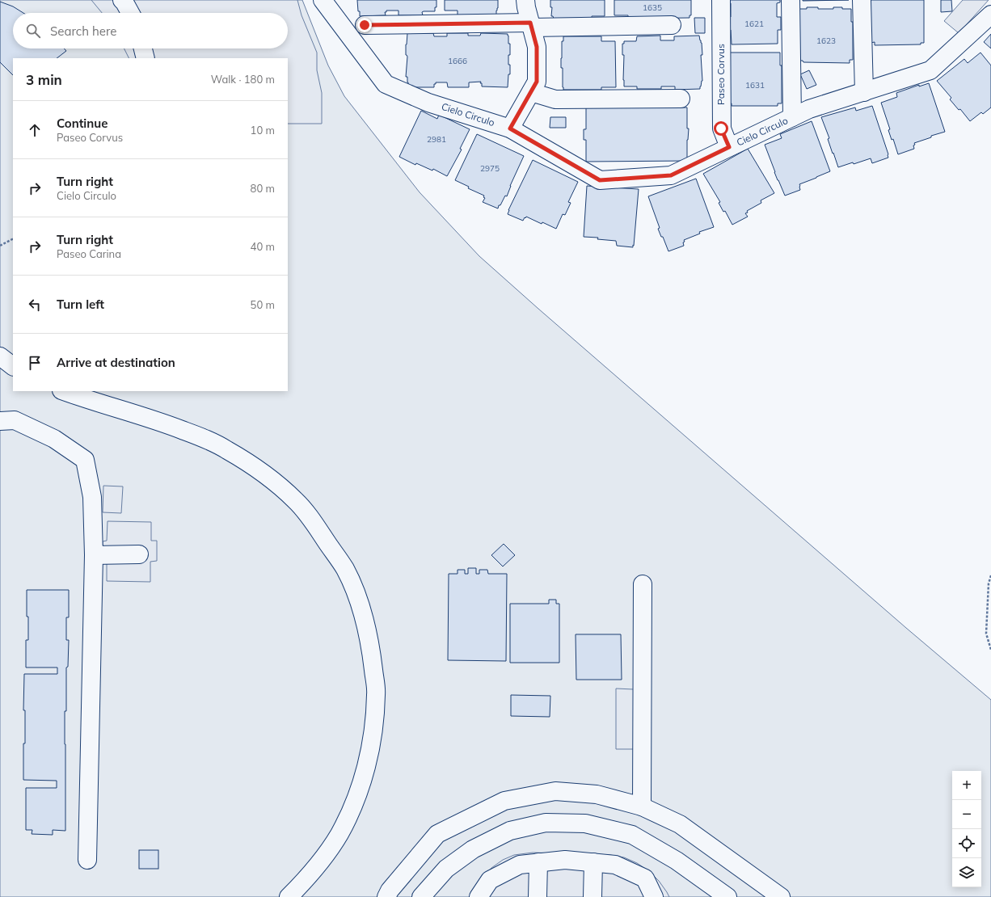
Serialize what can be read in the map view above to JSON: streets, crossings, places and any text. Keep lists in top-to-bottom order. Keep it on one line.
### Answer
{"streets":{"street":["Paseo Corvus","Cielo Circulo"]},"crossings":[["Paseo Corvus","Cielo Circulo"]],"house_numbers":["1635","1621","1623","1666","1631","2981","2975"],"page":{"search":"Search here","heading":["3 min","Walk · 180 m"],"list":[["Continue","Paseo Corvus","10 m"],["Turn right","Cielo Circulo","80 m"],["Turn right","Paseo Carina","40 m"],["Turn left","50 m"],"Arrive at destination"],"map_buttons":["+","−"]}}
